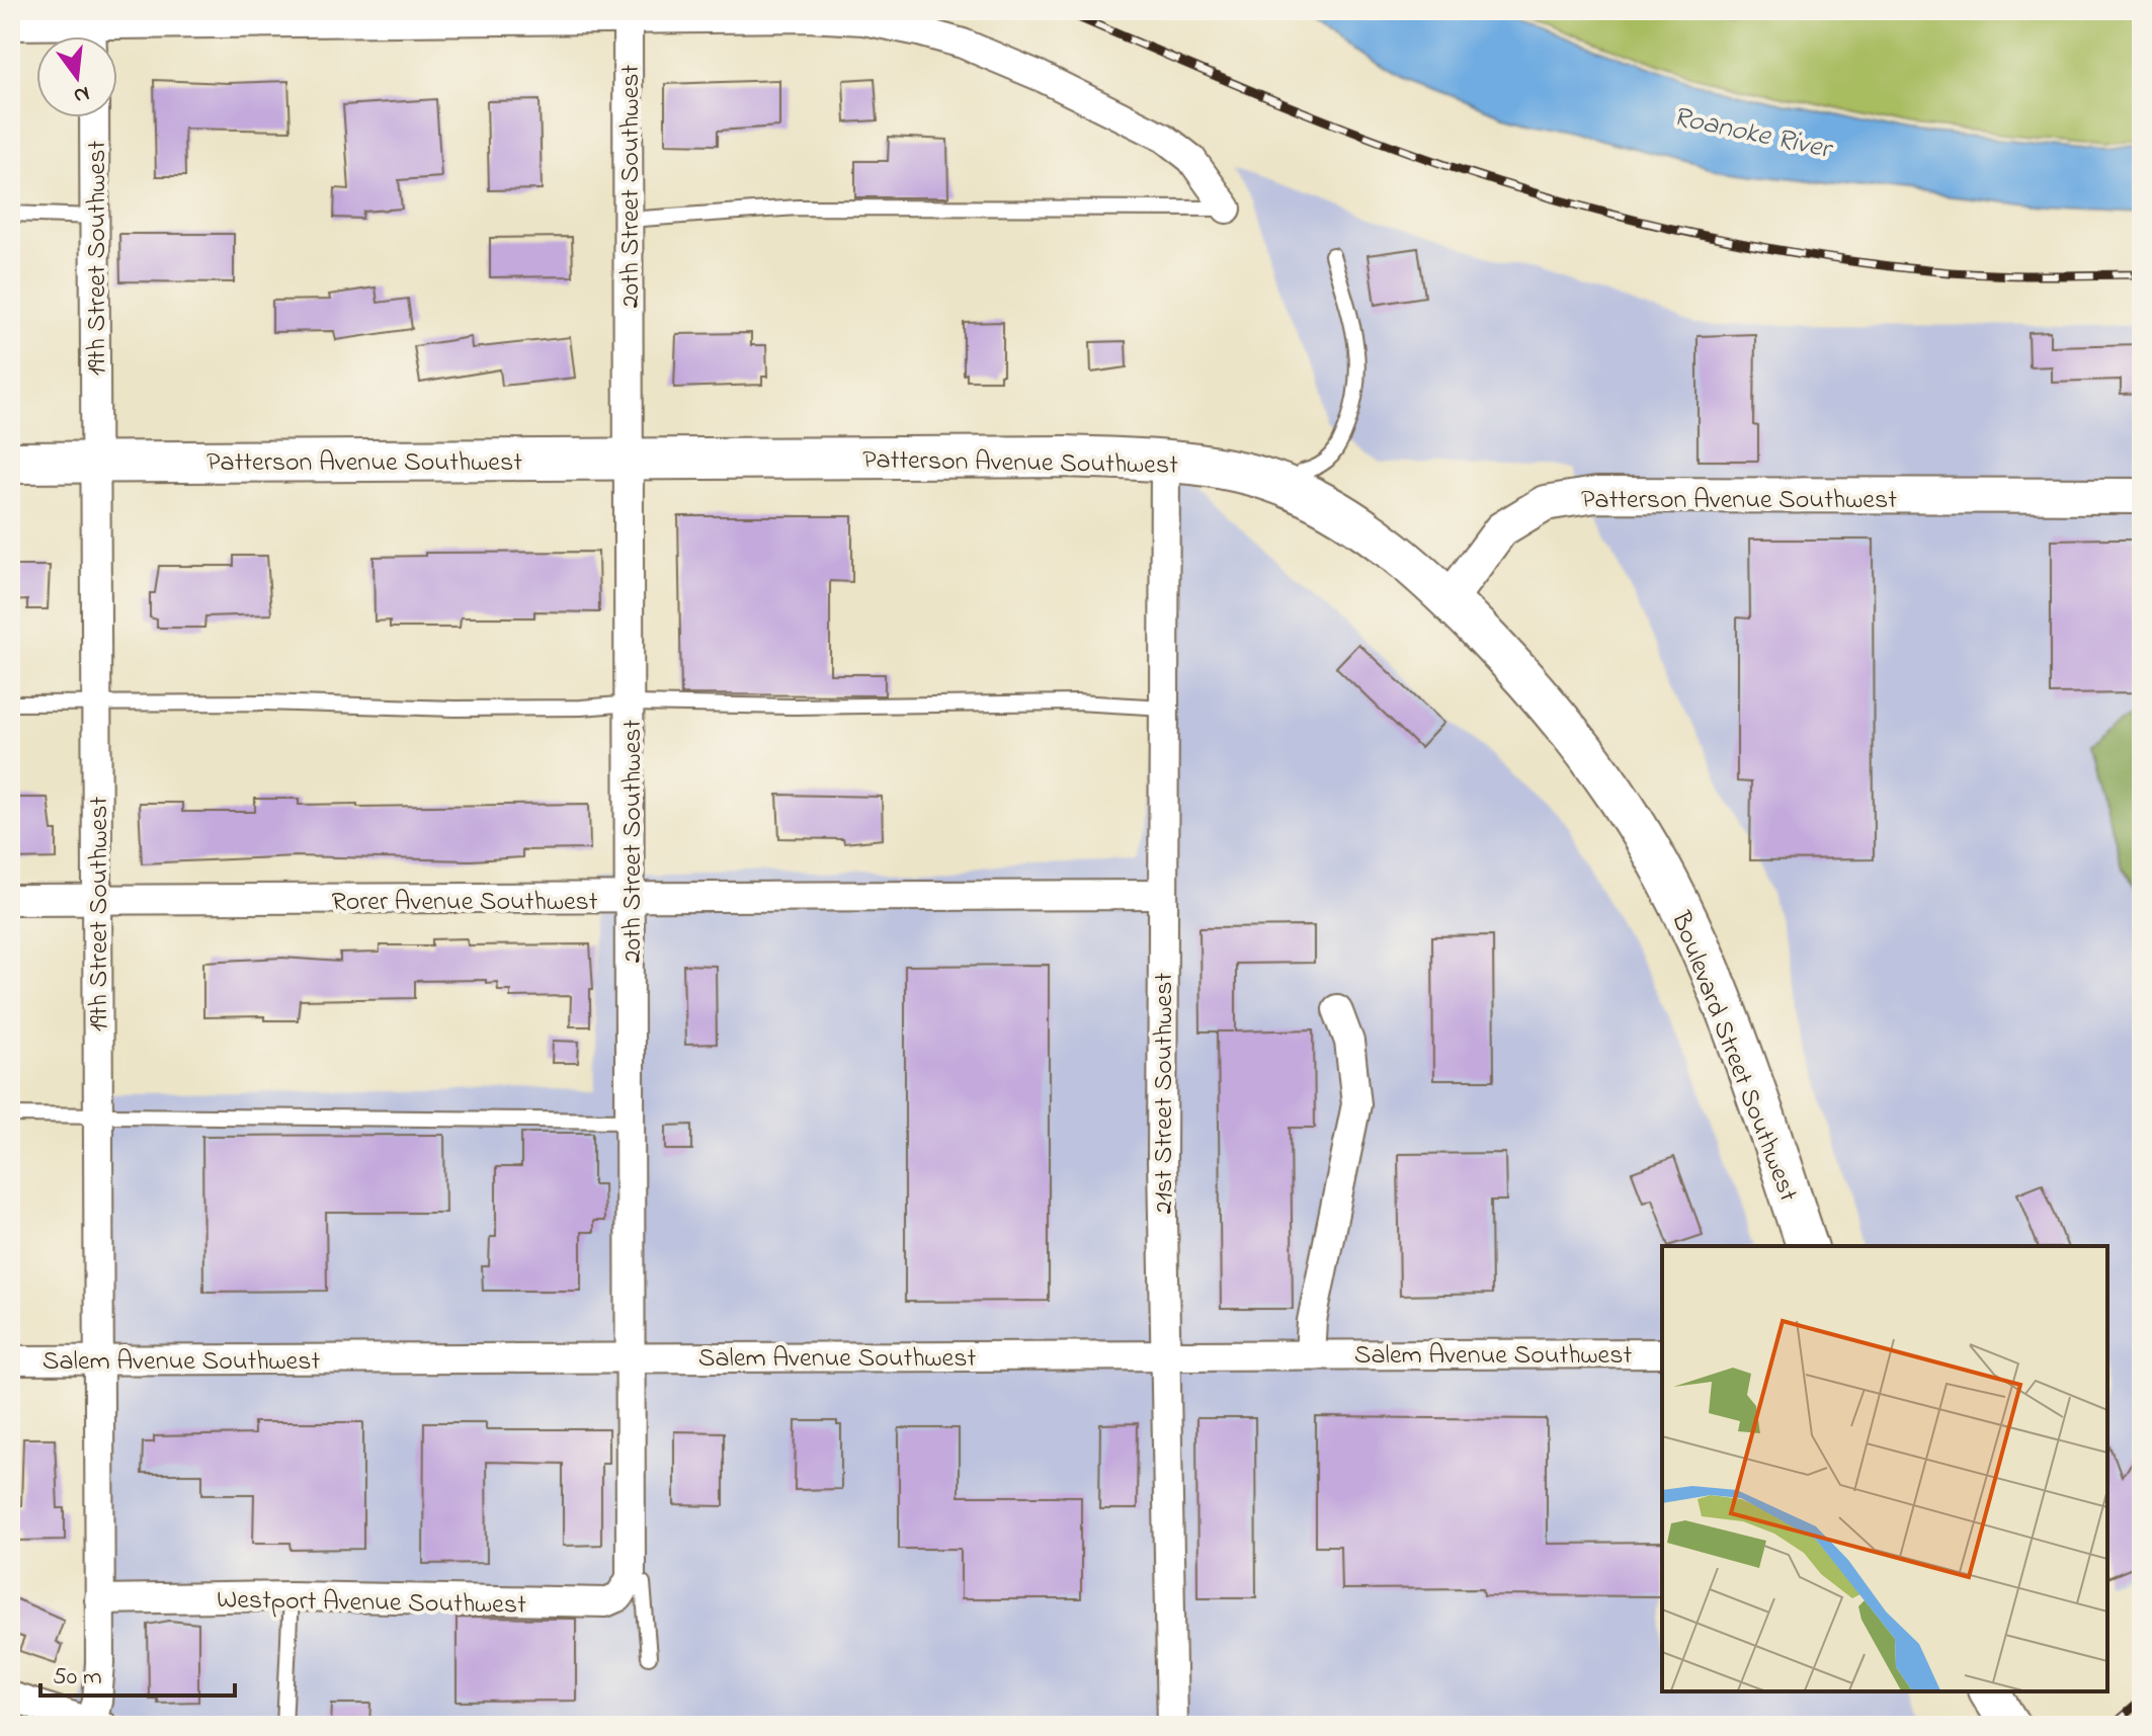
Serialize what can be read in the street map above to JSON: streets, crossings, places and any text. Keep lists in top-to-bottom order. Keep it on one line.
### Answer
{"streets":{"main road":["Patterson Avenue Southwest","Boulevard Street Southwest"],"street":["20th Street Southwest","19th Street Southwest","Rorer Avenue Southwest","21st Street Southwest","Salem Avenue Southwest","Westport Avenue Southwest"]},"crossings":[["20th Street Southwest","Patterson Avenue Southwest"],["20th Street Southwest","Rorer Avenue Southwest"],["20th Street Southwest","Salem Avenue Southwest"],["20th Street Southwest","Westport Avenue Southwest"],["19th Street Southwest","Patterson Avenue Southwest"],["19th Street Southwest","Rorer Avenue Southwest"],["19th Street Southwest","Salem Avenue Southwest"],["19th Street Southwest","Westport Avenue Southwest"],["Patterson Avenue Southwest","Boulevard Street Southwest"],["Patterson Avenue Southwest","21st Street Southwest"],["Rorer Avenue Southwest","21st Street Southwest"],["21st Street Southwest","Salem Avenue Southwest"]],"water":["Roanoke River"],"scale_bar":"50 m","north":"bottom"}
